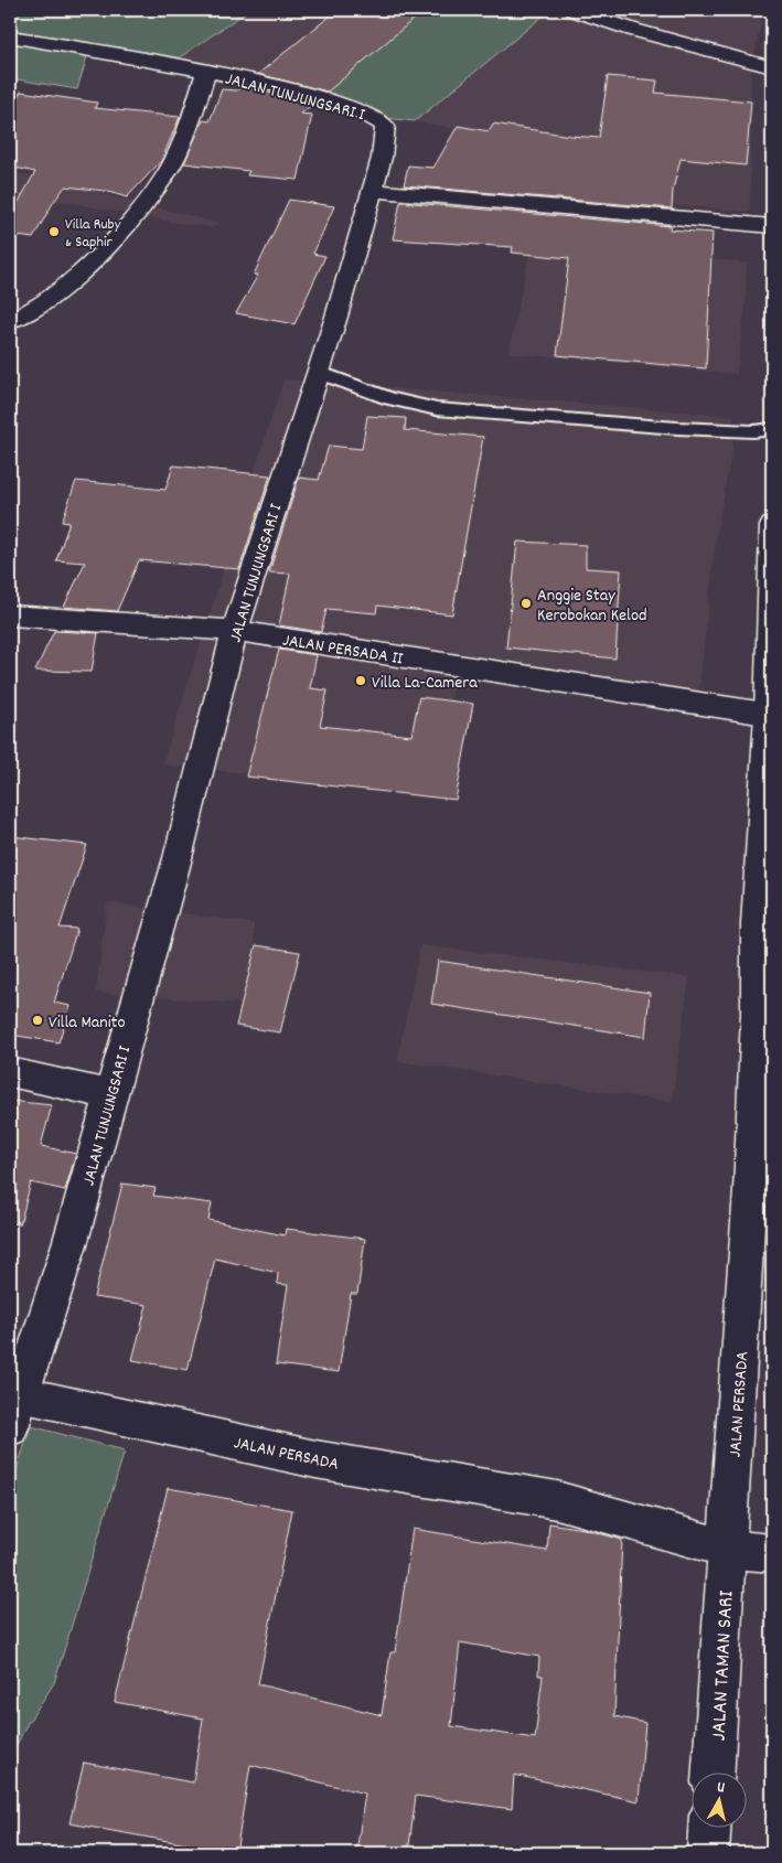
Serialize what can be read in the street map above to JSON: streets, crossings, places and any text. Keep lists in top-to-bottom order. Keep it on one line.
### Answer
{"streets":{"street":["JALAN TUNJUNGSARI I","JALAN PERSADA II","JALAN PERSADA","JALAN TAMAN SARI"]},"crossings":[["JALAN TUNJUNGSARI I","JALAN PERSADA II"],["JALAN TUNJUNGSARI I","JALAN PERSADA"],["JALAN PERSADA II","JALAN PERSADA"],["JALAN PERSADA","JALAN TAMAN SARI"]],"places":["Villa Ruby & Saphir","Anggie Stay Kerobokan Kelod","Villa La-Camera","Villa Manito"],"north":"top"}
